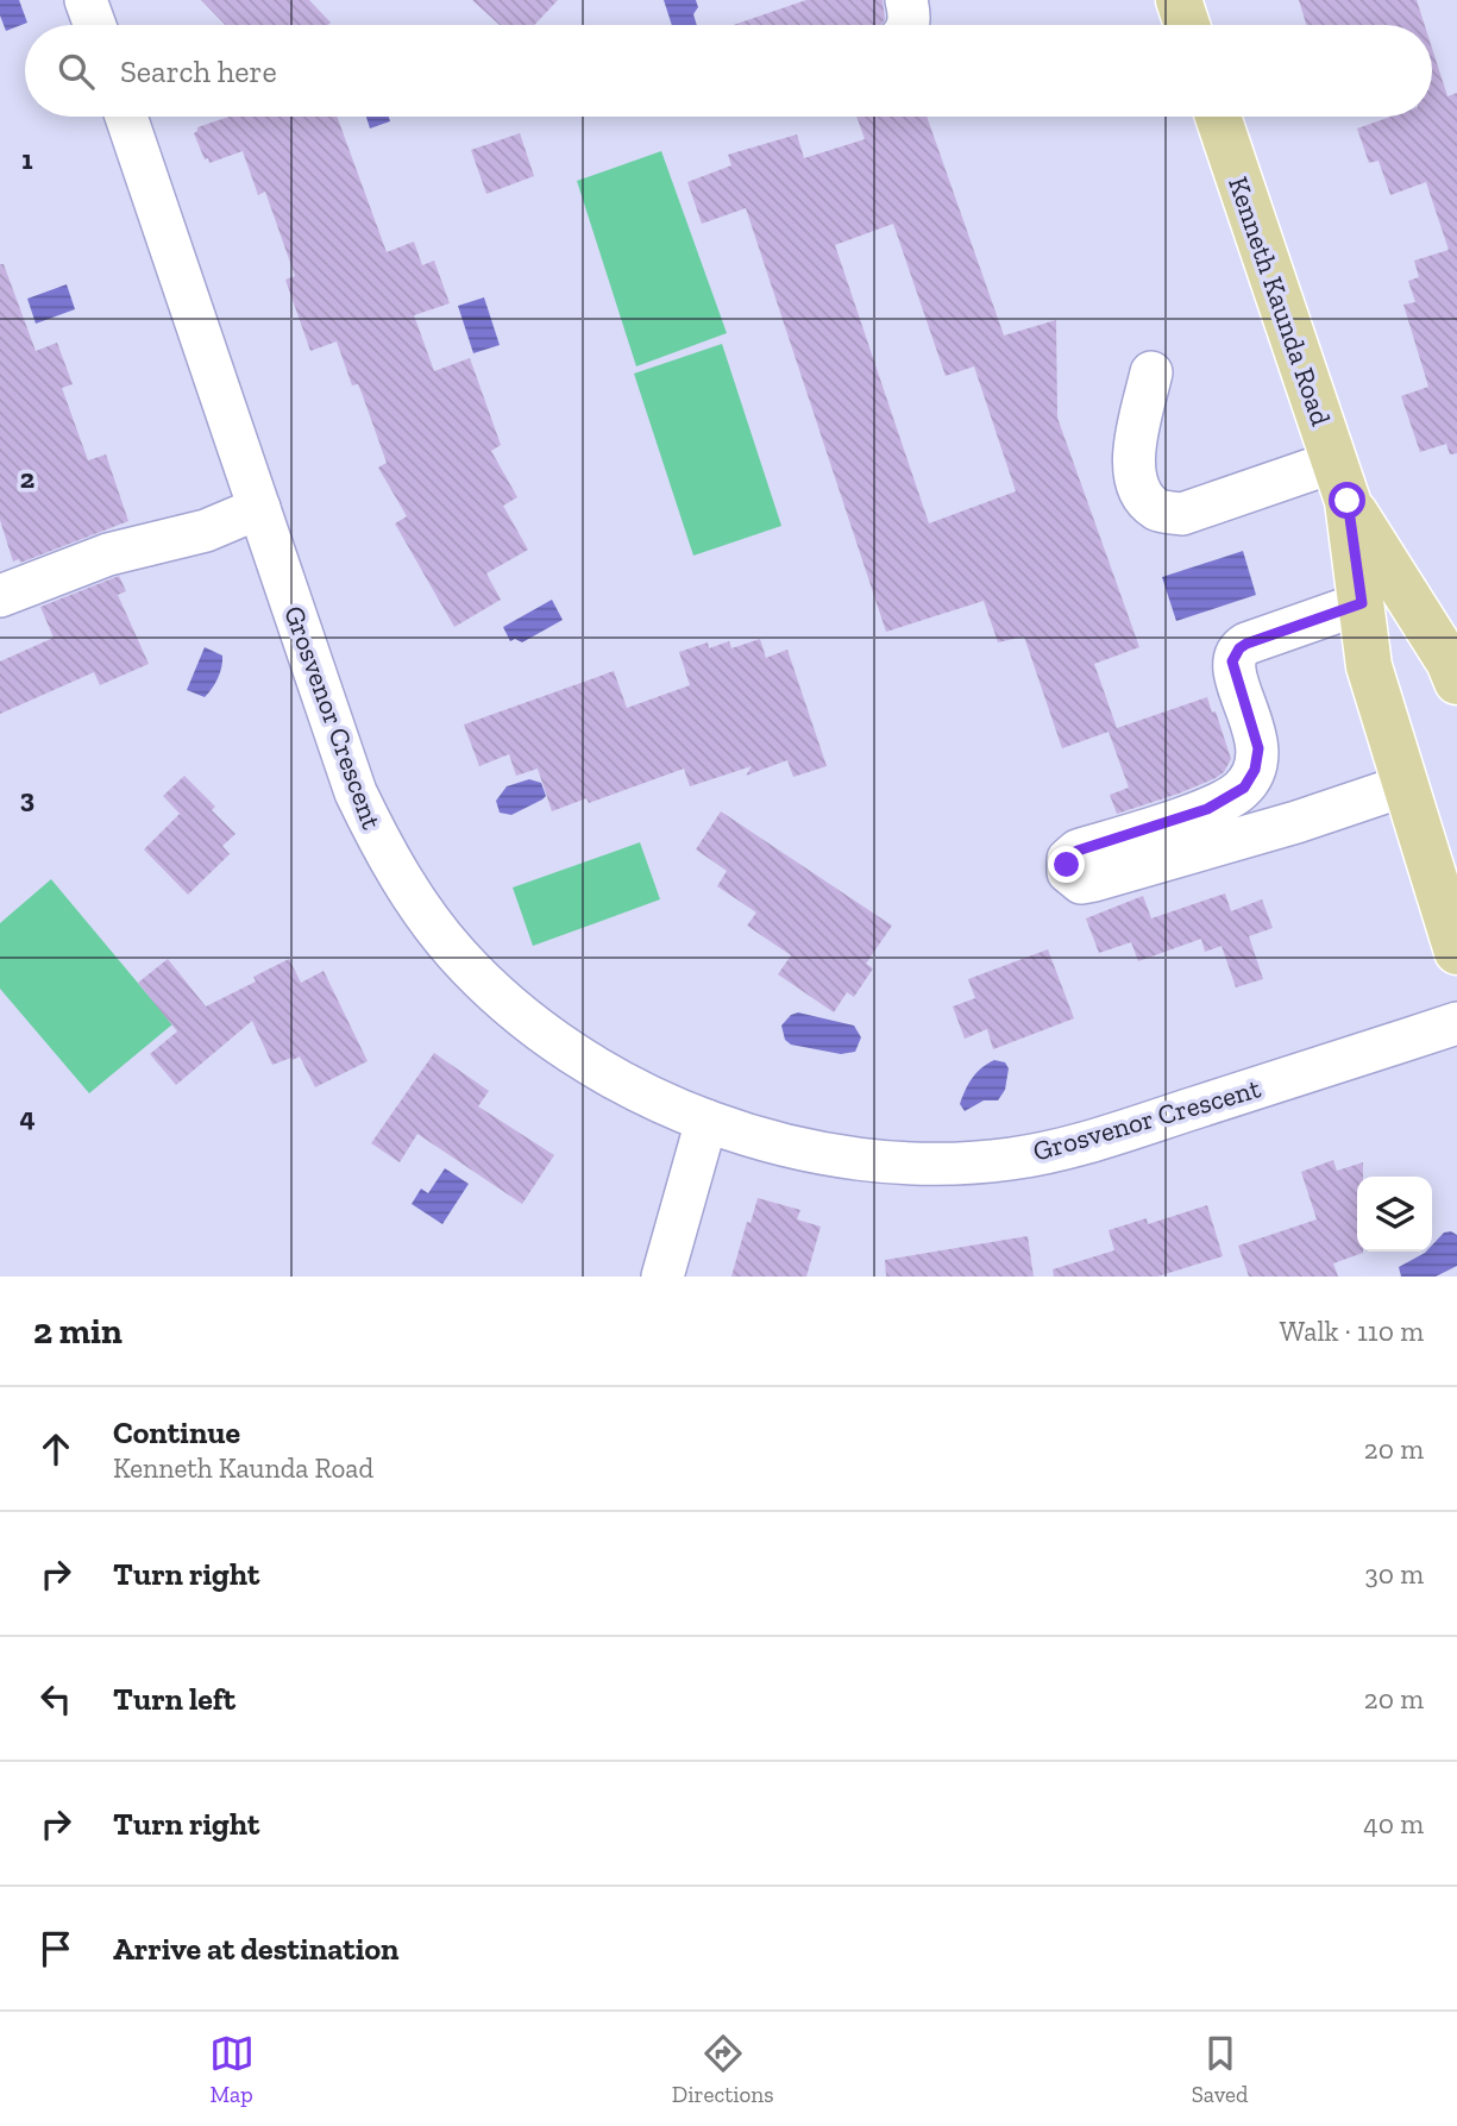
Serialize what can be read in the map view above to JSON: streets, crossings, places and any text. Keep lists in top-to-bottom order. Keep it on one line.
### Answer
{"streets":{"main road":["Kenneth Kaunda Road"],"street":["Grosvenor Crescent"]},"page":{"search":"Search here","heading":["2 min","Walk · 110 m"],"list":[["Continue","Kenneth Kaunda Road","20 m"],["Turn right","30 m"],["Turn left","20 m"],["Turn right","40 m"],"Arrive at destination"],"nav":["Map","Directions","Saved"]},"grid":{"rows":["1","2","3","4"]}}
